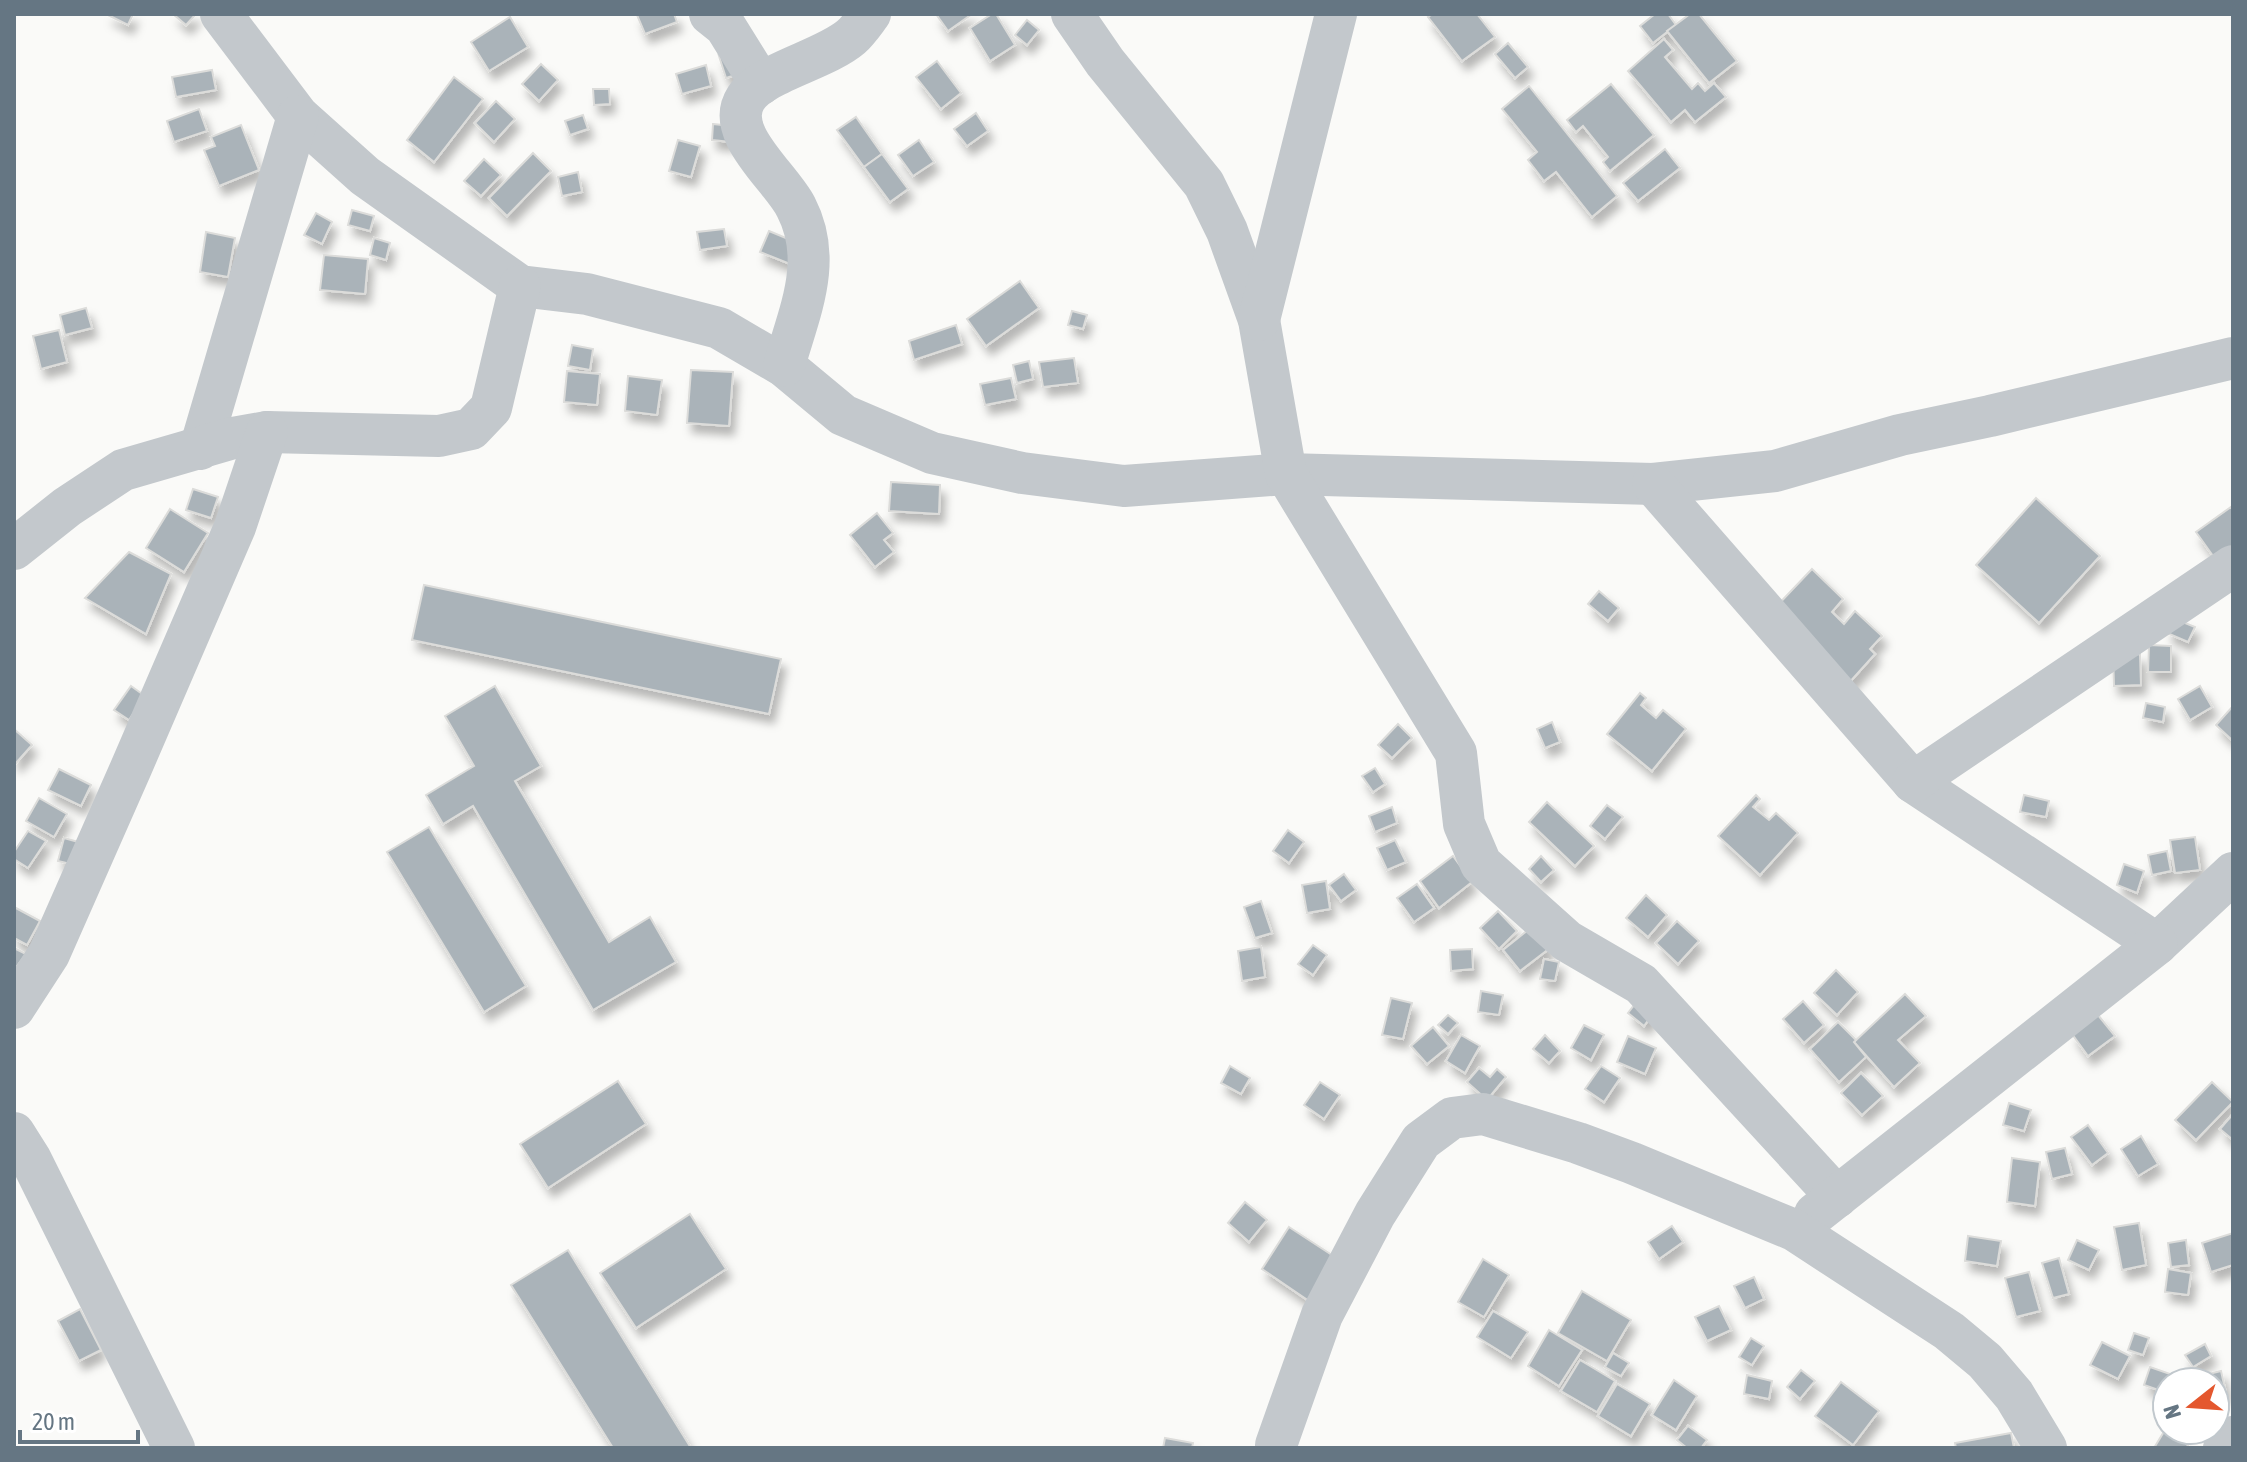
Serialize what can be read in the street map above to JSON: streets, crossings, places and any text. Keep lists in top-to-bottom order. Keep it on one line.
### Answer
{"scale_bar":"20 m","north":"left"}
